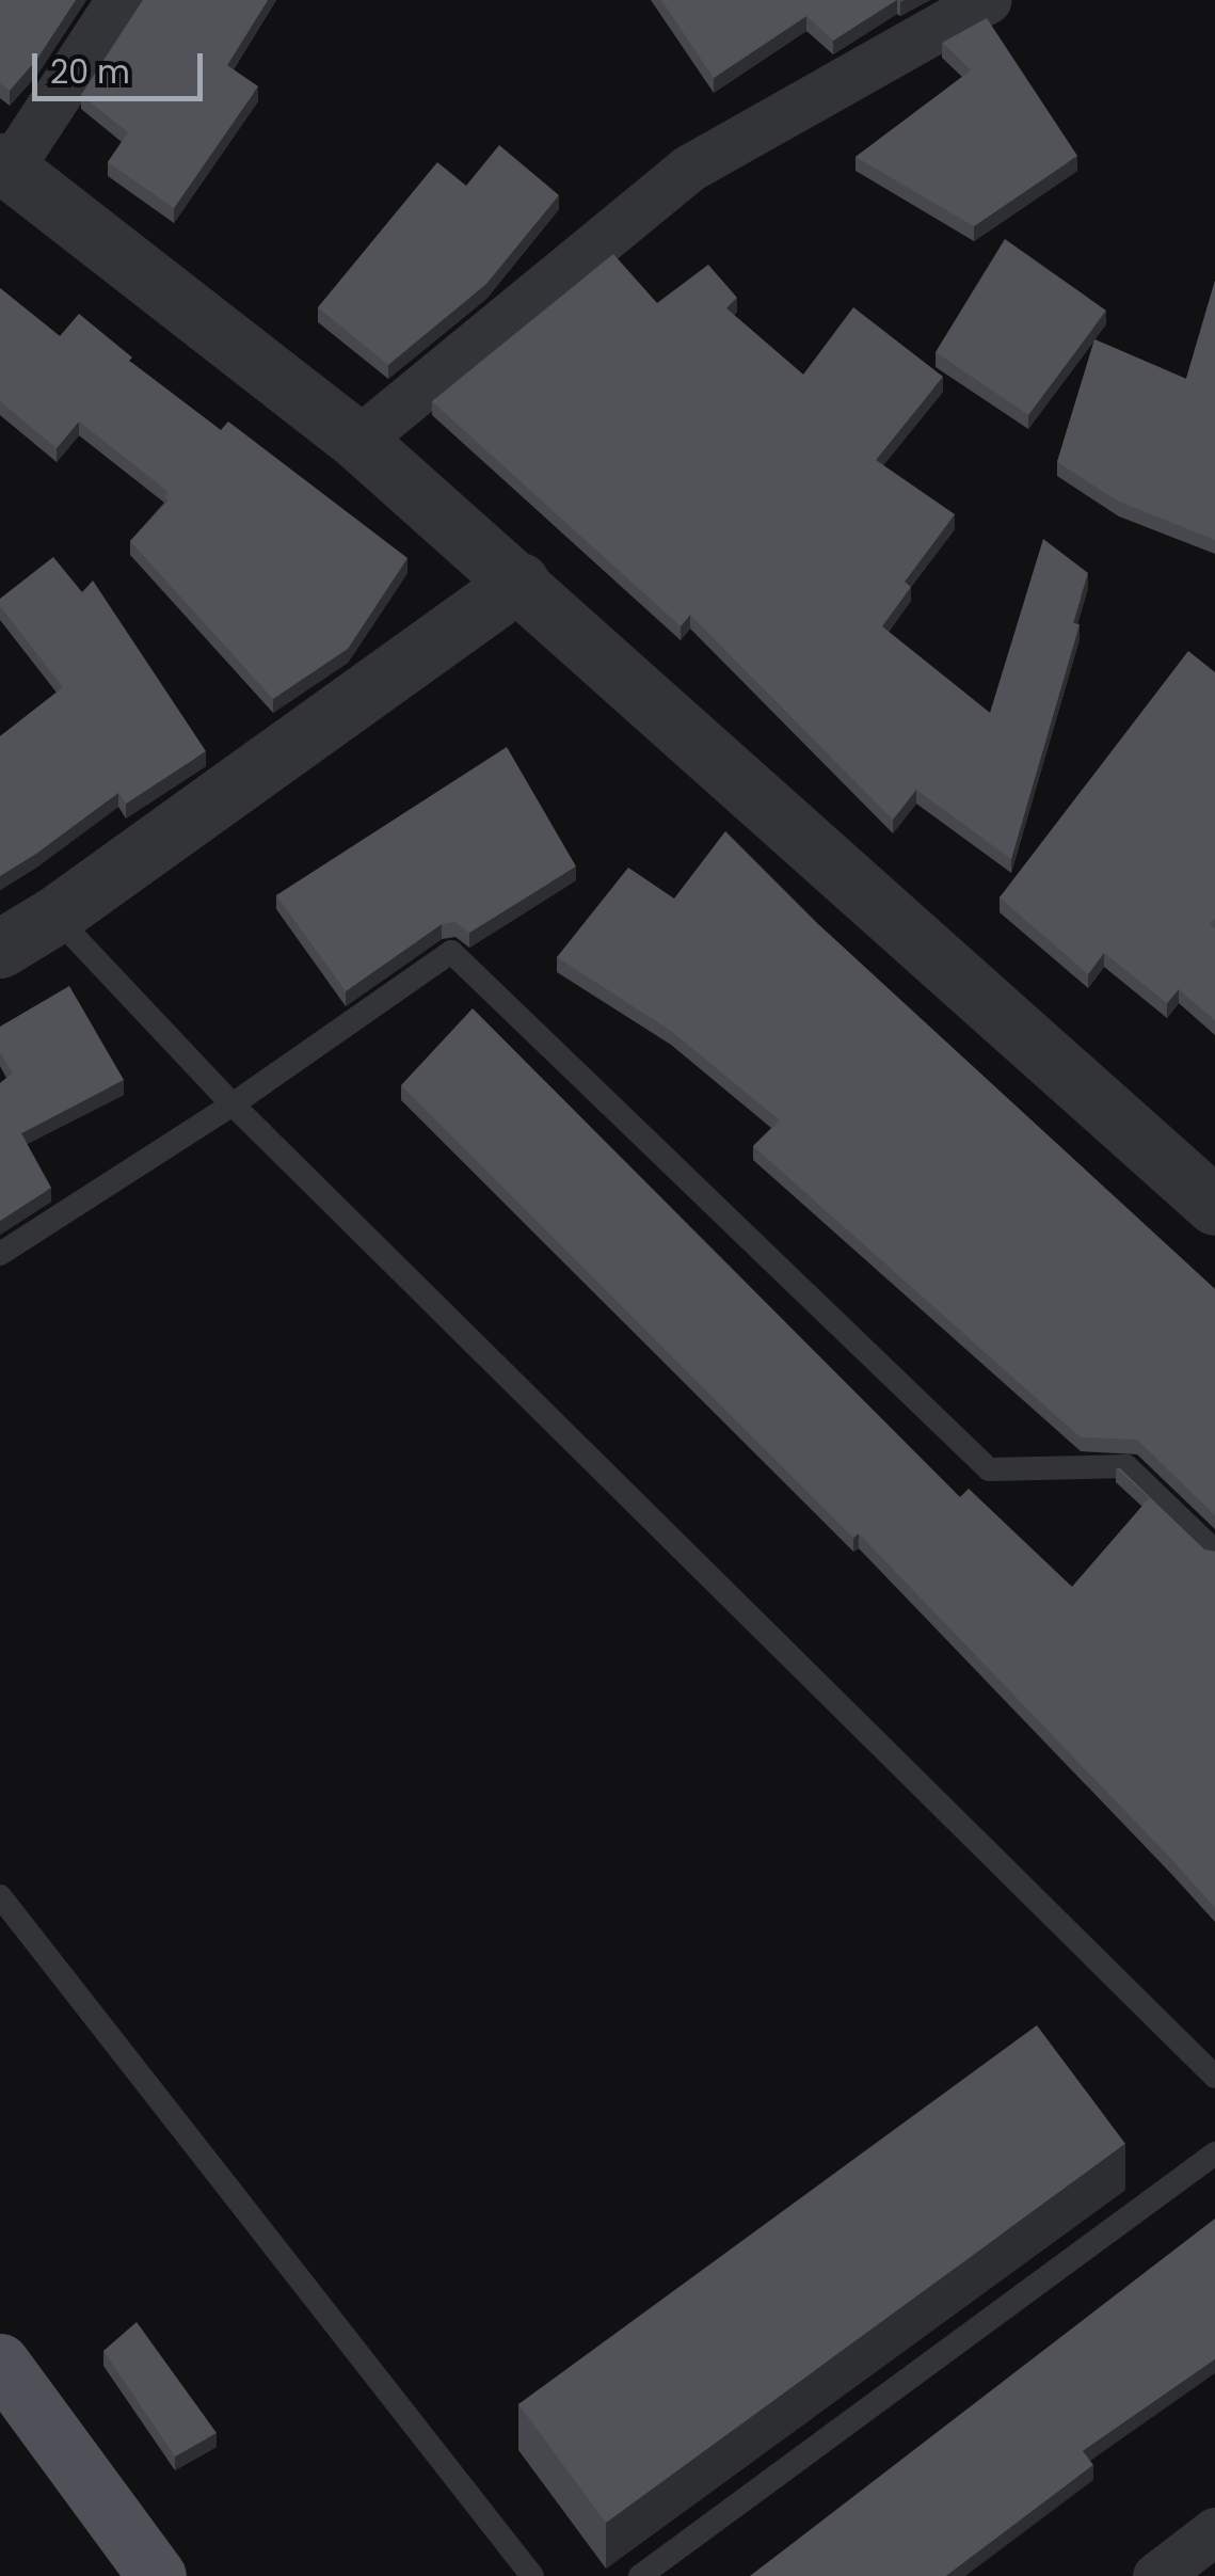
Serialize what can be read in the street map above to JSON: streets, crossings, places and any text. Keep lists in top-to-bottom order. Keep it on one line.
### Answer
{"scale_bar":"20 m"}
